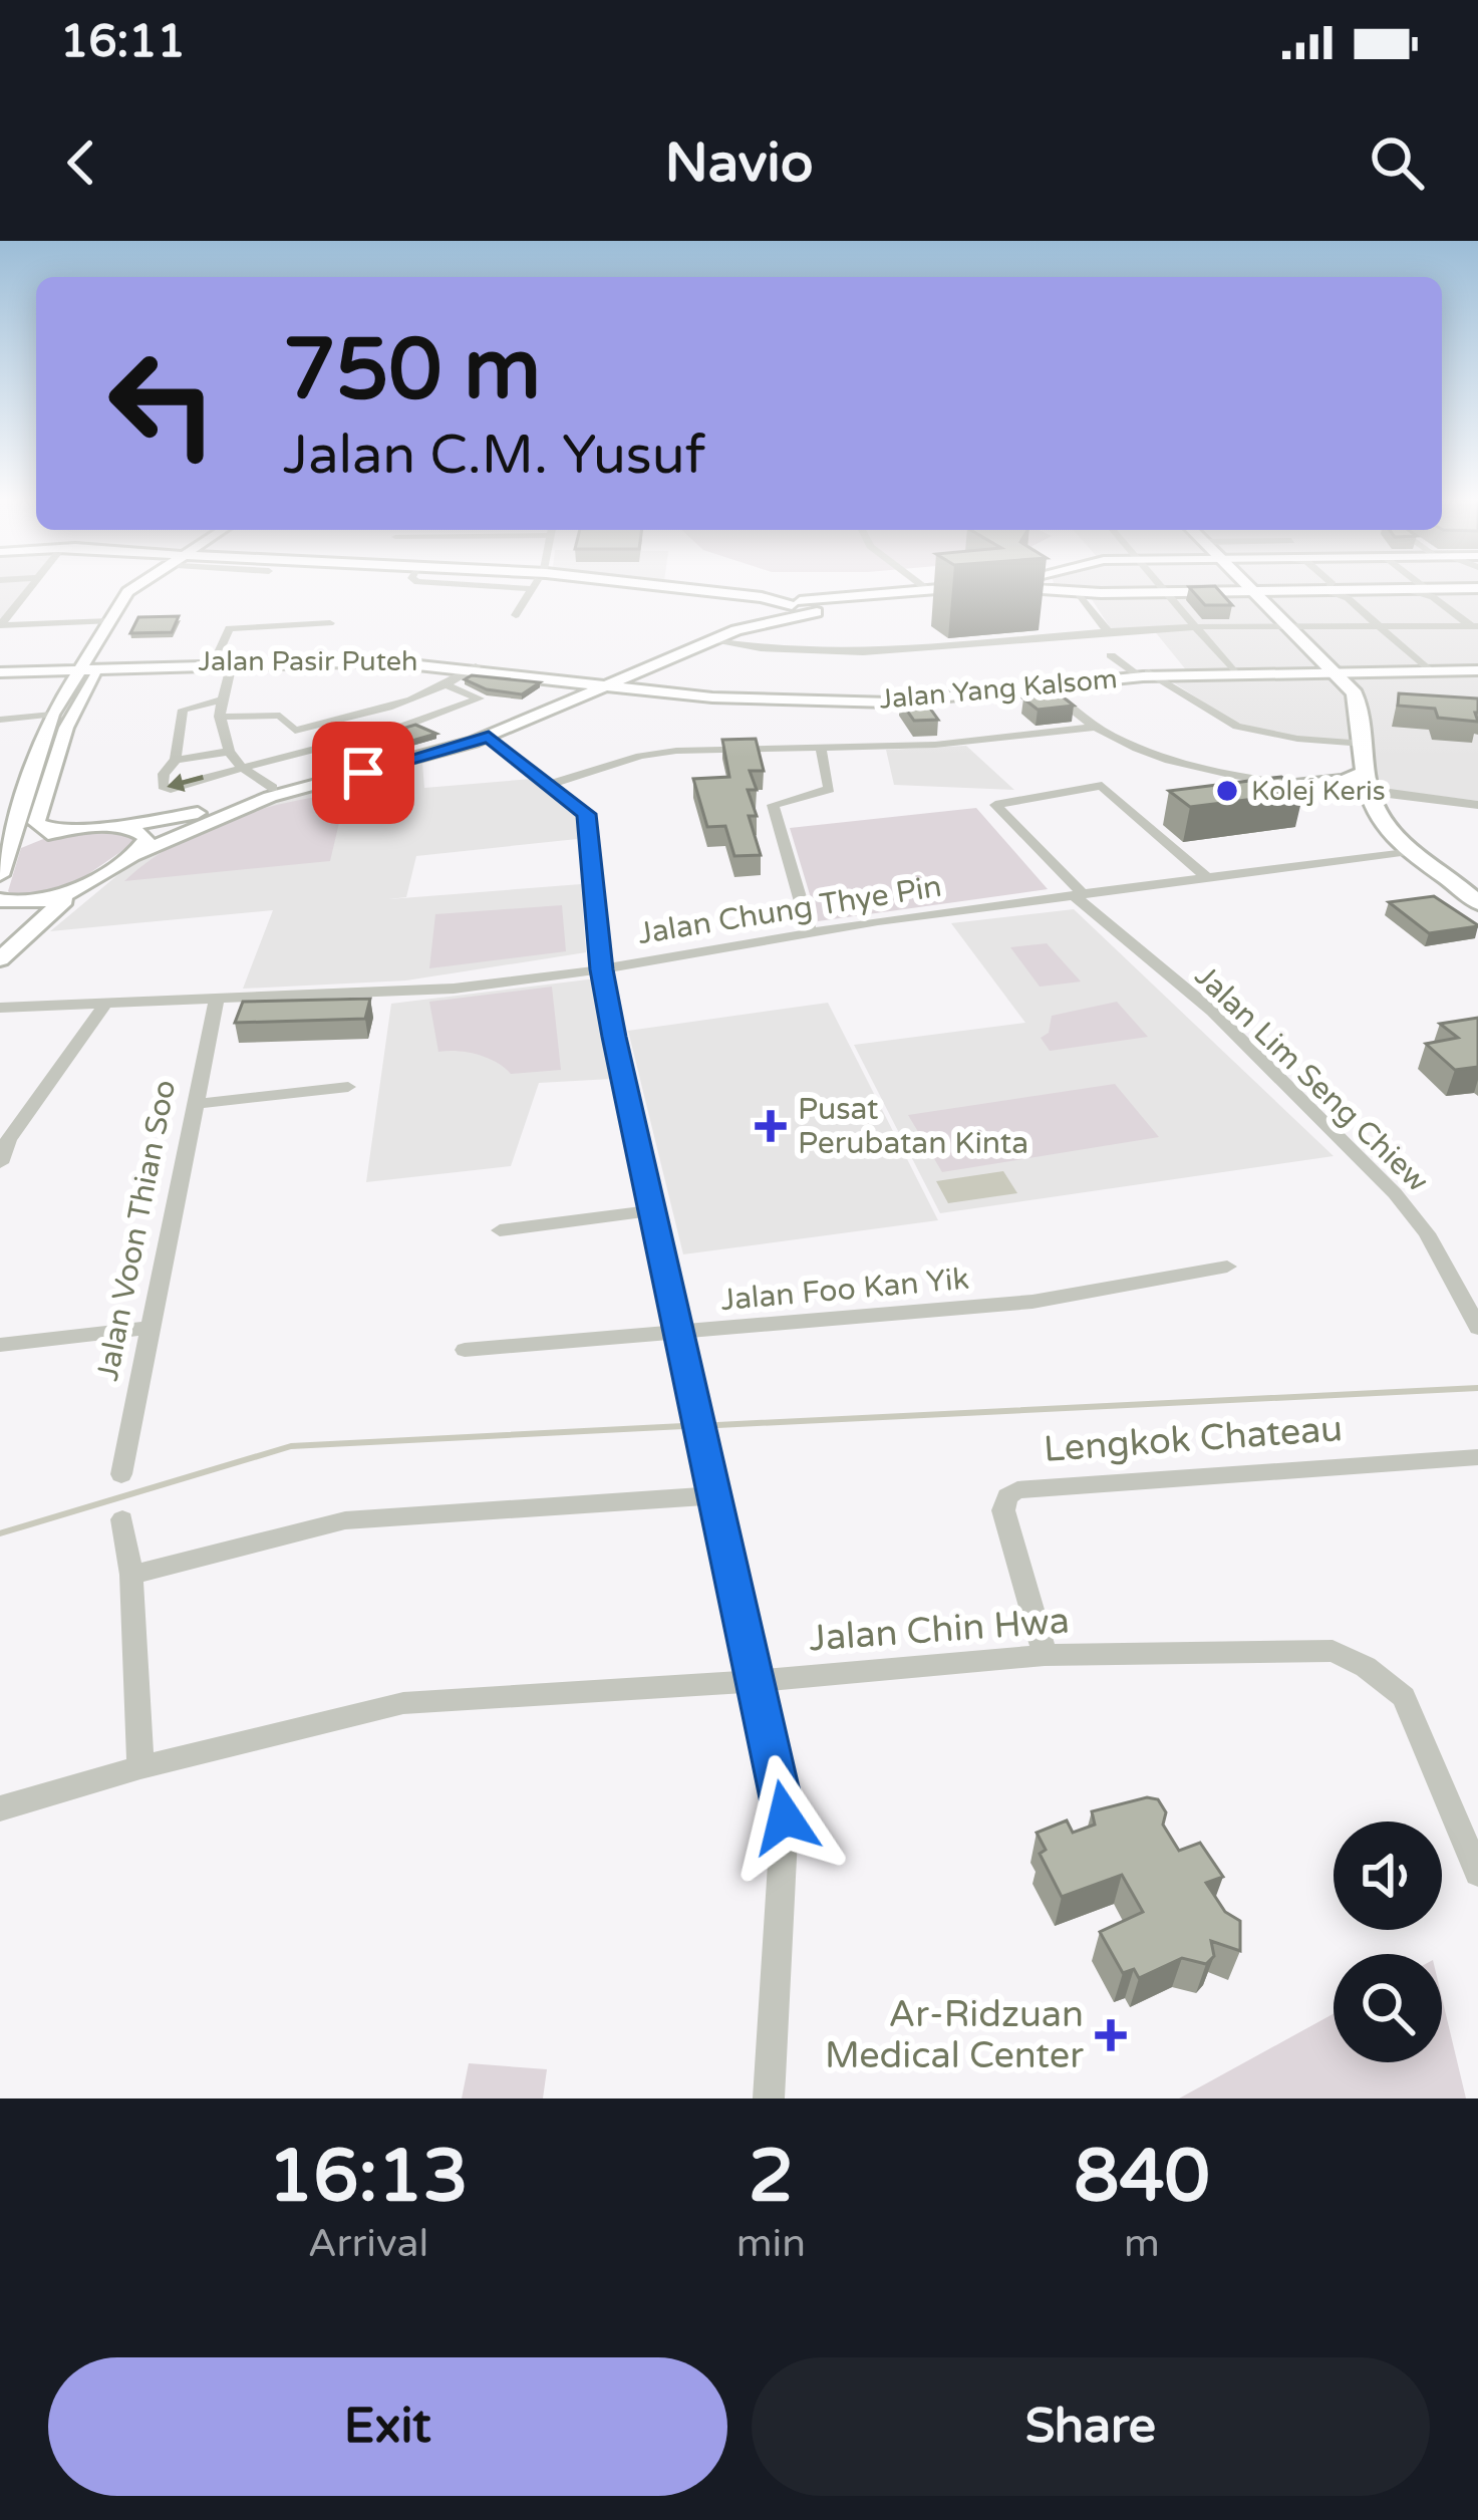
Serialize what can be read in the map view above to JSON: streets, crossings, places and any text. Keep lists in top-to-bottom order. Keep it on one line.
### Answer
{"streets":{"main road":["Jalan Pasir Puteh","Jalan Yang Kalsom"],"street":["Jalan Chung Thye Pin","Jalan Lim Seng Chiew","Jalan Voon Thian Soo","Jalan Foo Kan Yik","Lengkok Chateau","Jalan Chin Hwa"]},"crossings":[["Jalan Pasir Puteh","Jalan Yang Kalsom"],["Jalan Chung Thye Pin","Jalan Lim Seng Chiew"],["Jalan Chung Thye Pin","Jalan Voon Thian Soo"],["Lengkok Chateau","Jalan Chin Hwa"]],"places":{"other":["Kolej Keris"],"health":["Pusat Perubatan Kinta","Ar-Ridzuan Medical Center"]},"page":{"status":"16:11","header":"Navio","turn":["750 m","Jalan C.M. Yusuf"],"eta":["16:13","Arrival","2","min","840","m"],"buttons":["Exit","Share"]}}
